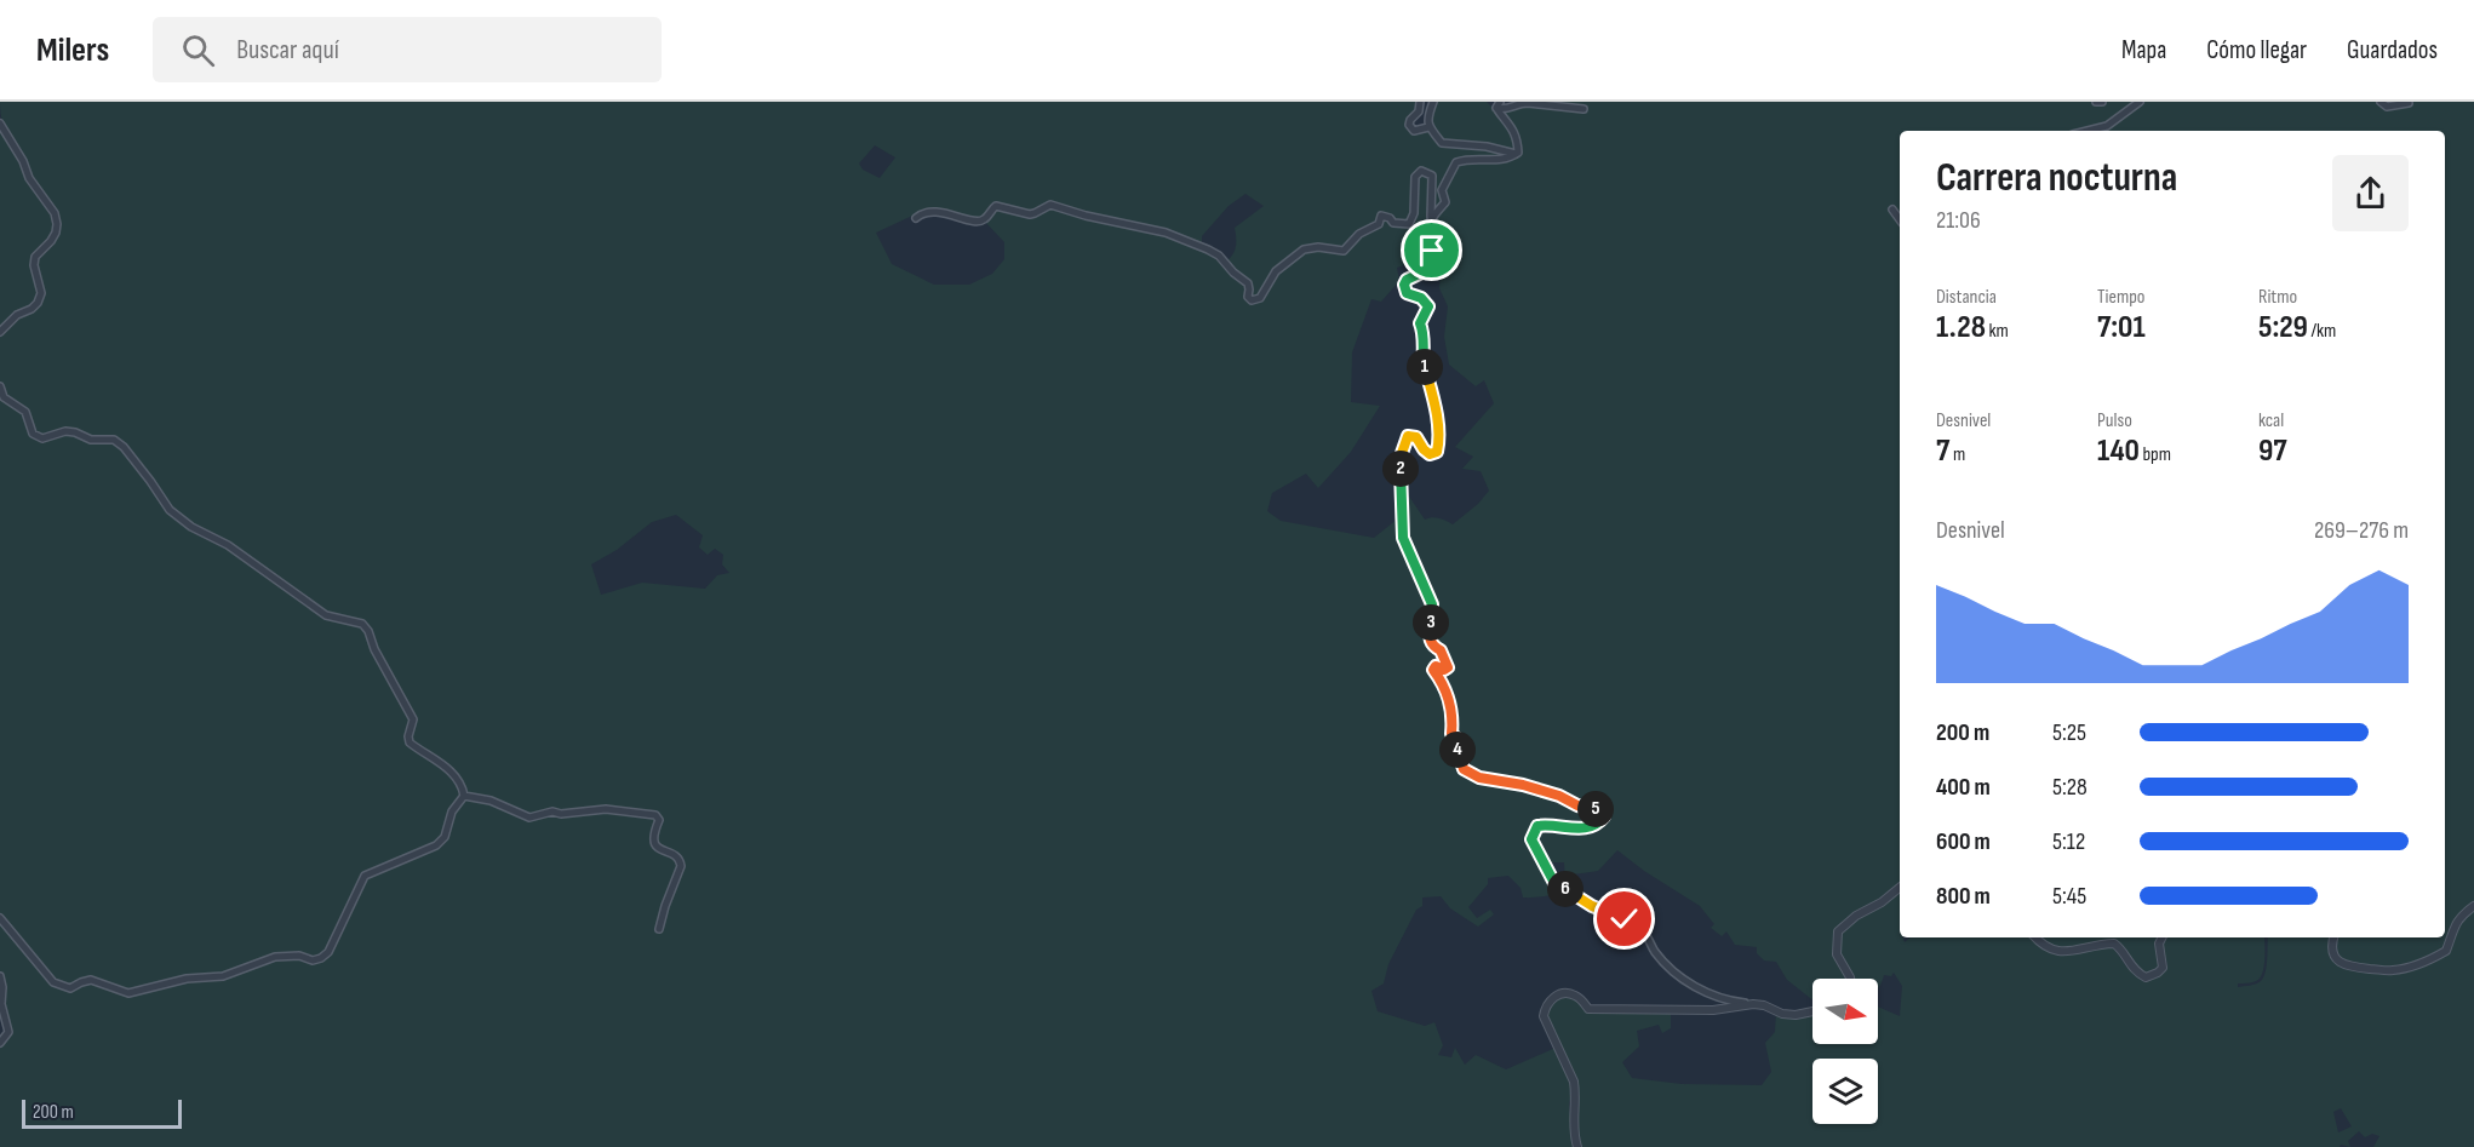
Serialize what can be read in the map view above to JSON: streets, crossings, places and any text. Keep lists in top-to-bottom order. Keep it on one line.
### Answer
{"scale_bar":"200 m","north":"right","page":{"header":"Milers","search":"Buscar aquí","nav":["Mapa","Cómo llegar","Guardados"],"heading":["Carrera nocturna","21:06"],"stats":[["Distancia","1.28 km"],["Tiempo","7:01"],["Ritmo","5:29 /km"],["Desnivel","7 m"],["Pulso","140 bpm"],["kcal","97"]],"pins":["1","2","3","4","5","6"],"chart":["Desnivel","269–276 m"],"list":[{"name":"200 m","note":"5:25"},{"name":"400 m","note":"5:28"},{"name":"600 m","note":"5:12"},{"name":"800 m","note":"5:45"}],"scale":"200 m"}}
